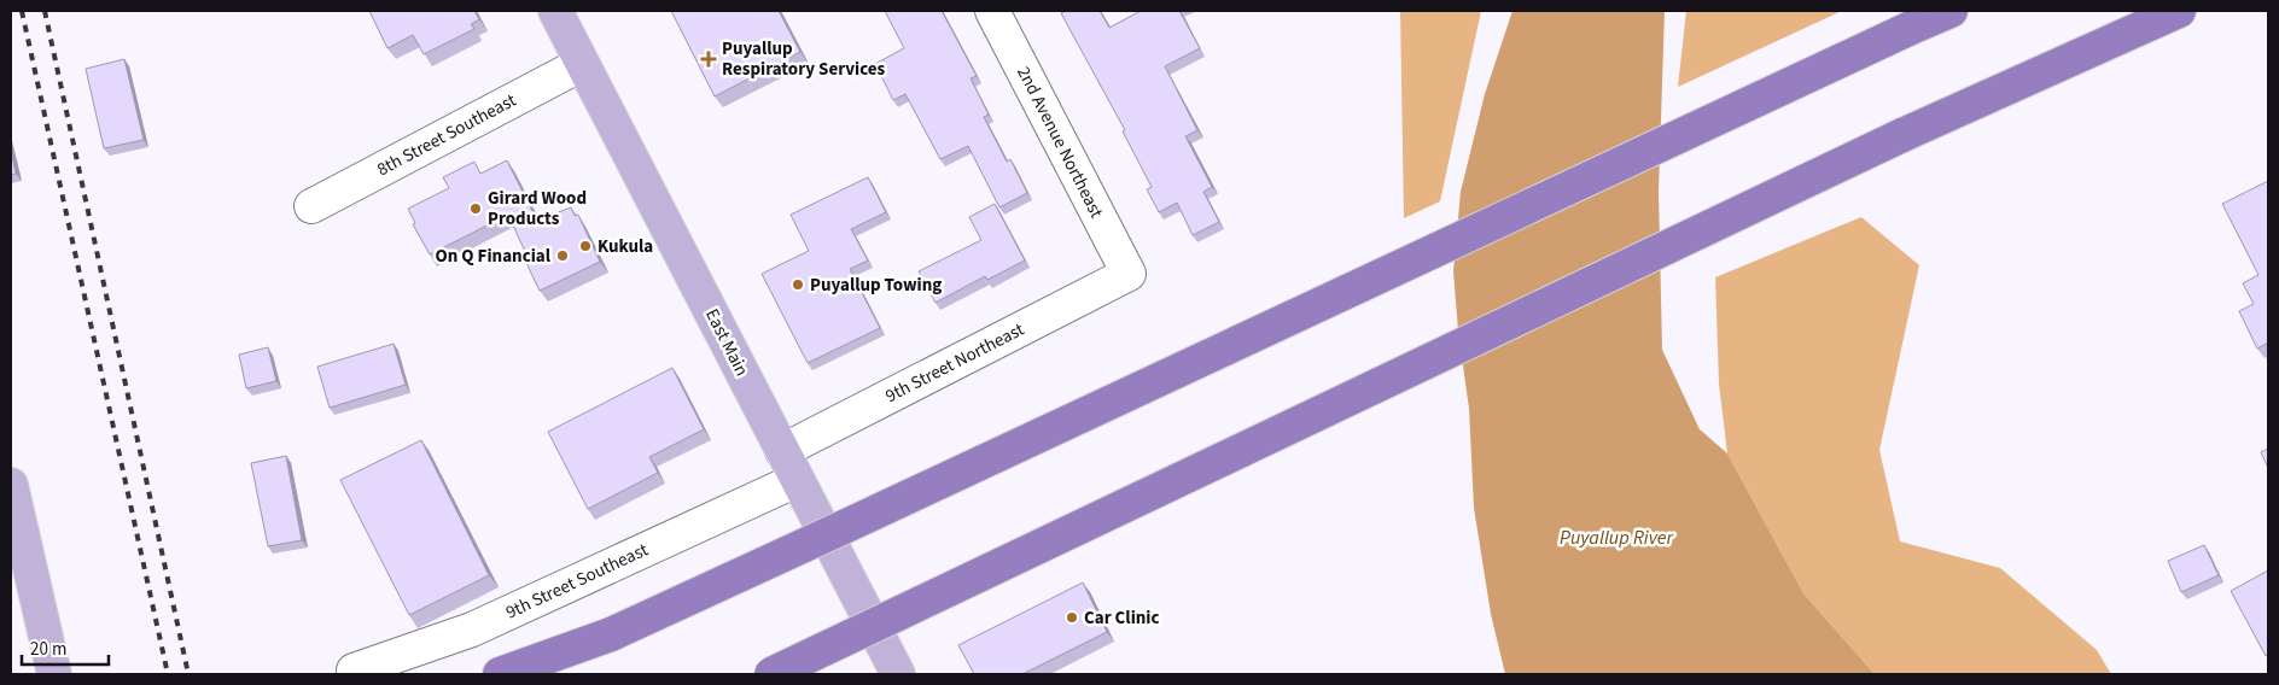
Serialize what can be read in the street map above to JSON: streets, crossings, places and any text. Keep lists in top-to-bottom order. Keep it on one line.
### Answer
{"streets":{"main road":["East Main"],"street":["8th Street Southeast","2nd Avenue Northeast","9th Street Northeast","9th Street Southeast"]},"crossings":[["8th Street Southeast","East Main"],["2nd Avenue Northeast","9th Street Northeast"],["East Main","9th Street Northeast"],["East Main","9th Street Southeast"],["9th Street Northeast","9th Street Southeast"]],"water":["Puyallup River"],"places":{"health":["Puyallup Respiratory Services"],"other":["Girard Wood Products","Kukula","On Q Financial","Puyallup Towing","Car Clinic"]},"scale_bar":"20 m"}
